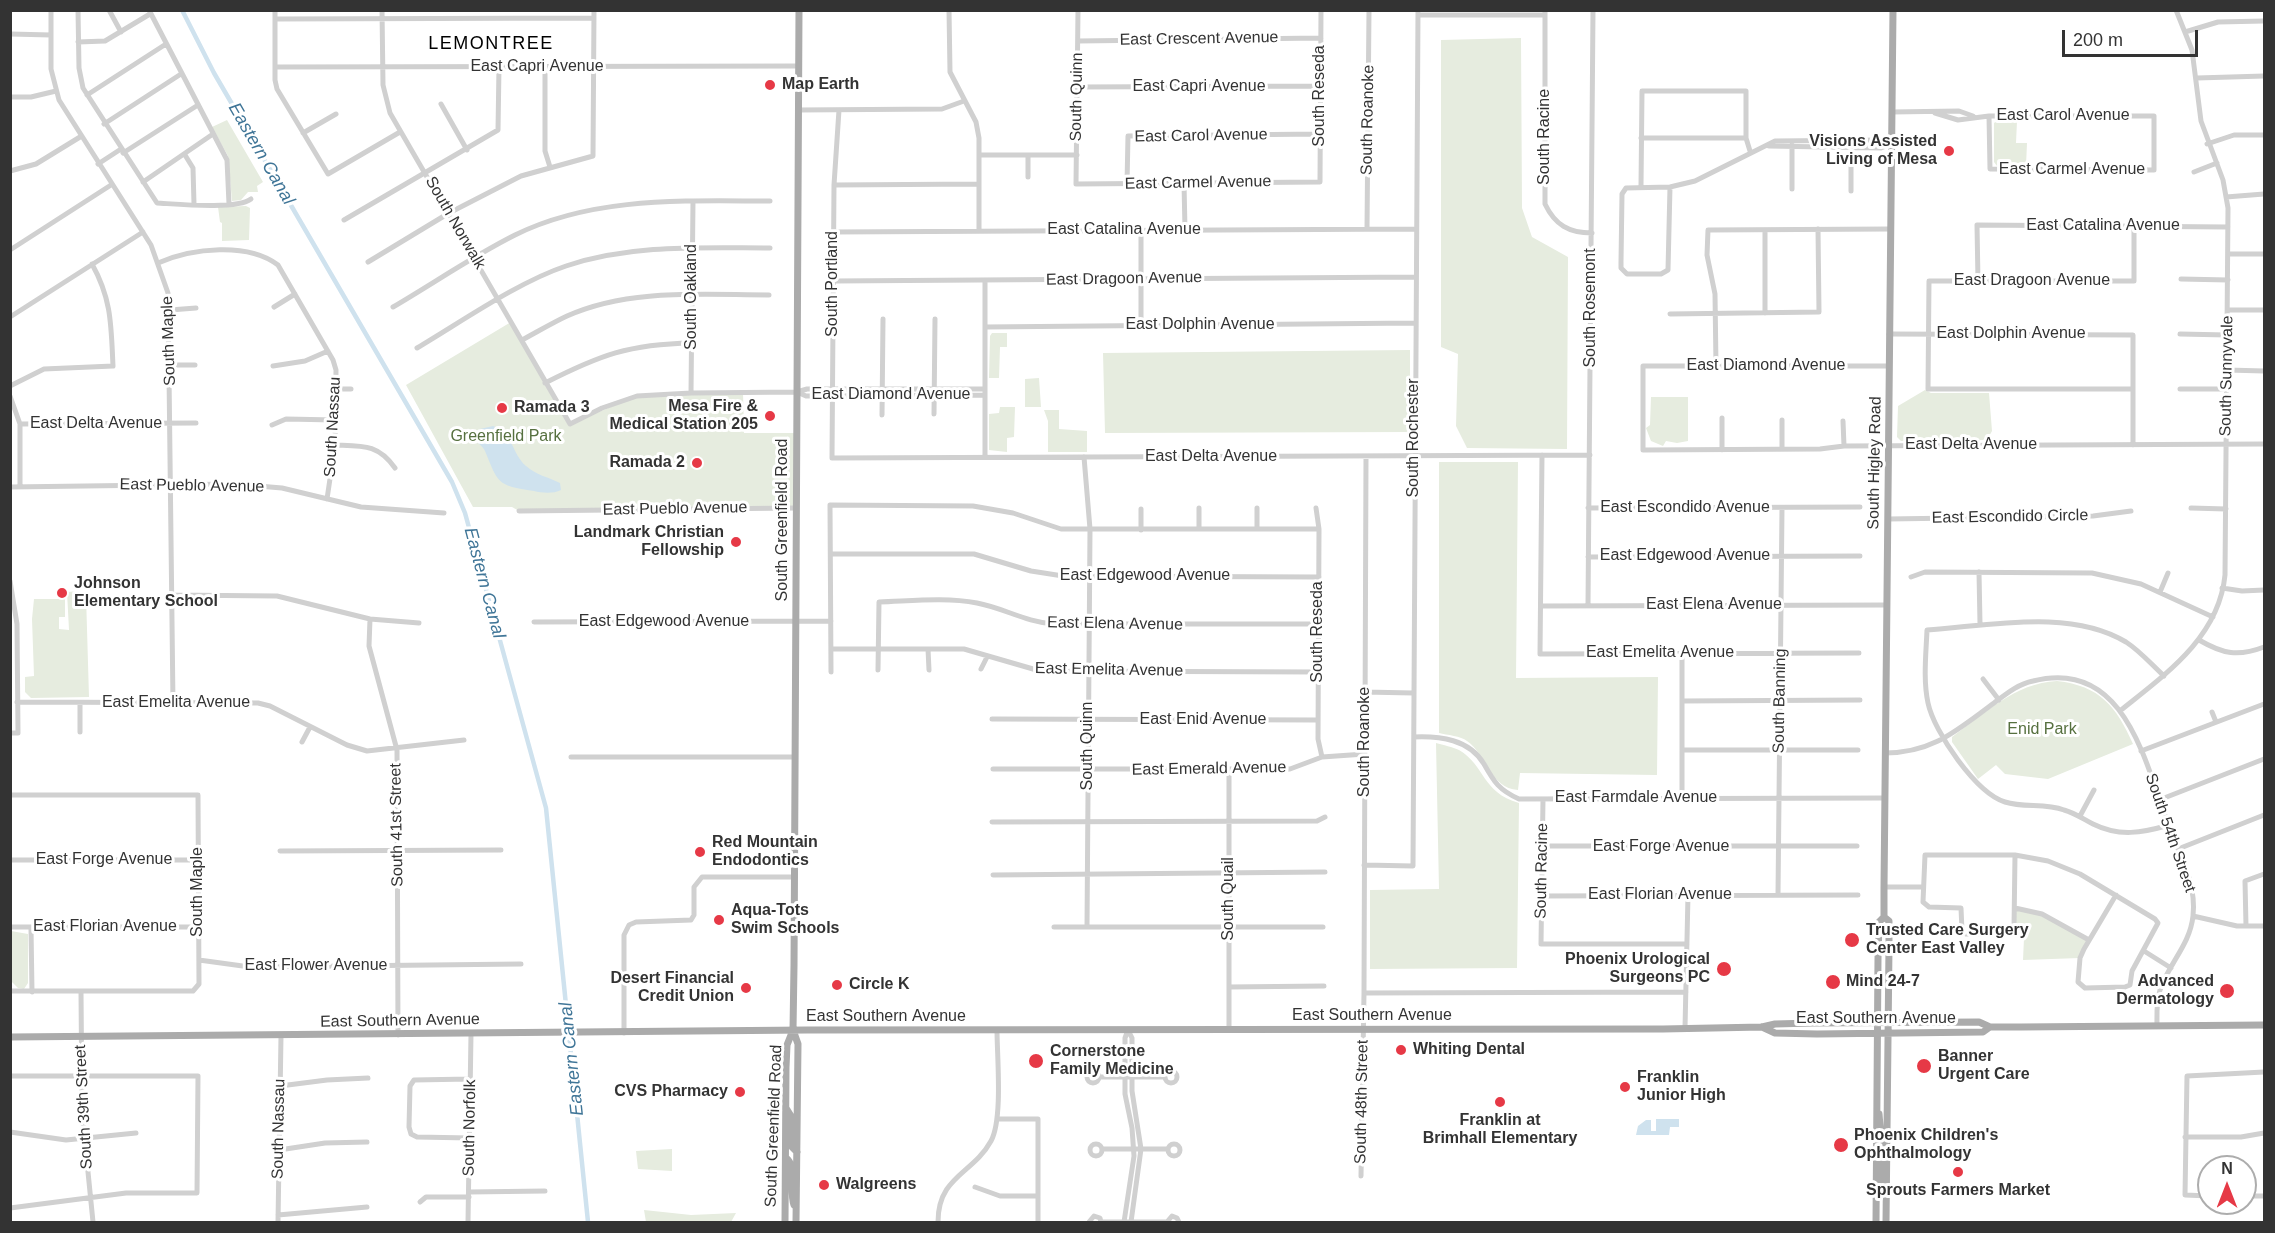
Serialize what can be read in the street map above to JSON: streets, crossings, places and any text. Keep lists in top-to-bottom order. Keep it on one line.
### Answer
{"streets":{"main road":["South Higley Road","South Greenfield Road","East Southern Avenue"],"street":["East Crescent Avenue","East Capri Avenue","South Reseda","South Quinn","East Carol Avenue","South Roanoke","South Racine","East Carmel Avenue","South Norwalk","East Catalina Avenue","East Dragoon Avenue","South Portland","South Oakland","South Rosemont","East Dolphin Avenue","South Maple","East Diamond Avenue","South Sunnyvale","East Delta Avenue","South Nassau","South Rochester","East Pueblo Avenue","East Escondido Avenue","East Escondido Circle","East Edgewood Avenue","East Elena Avenue","East Emelita Avenue","South Banning","East Enid Avenue","East Emerald Avenue","East Farmdale Avenue","South 41st Street","South 54th Street","East Forge Avenue","East Florian Avenue","South Quail","East Flower Avenue","South 48th Street","South 39th Street","South Norfolk"]},"crossings":[["East Crescent Avenue","South Reseda"],["East Crescent Avenue","South Quinn"],["East Capri Avenue","South Reseda"],["East Capri Avenue","South Quinn"],["East Capri Avenue","South Norwalk"],["East Capri Avenue","South Greenfield Road"],["South Reseda","East Carol Avenue"],["South Reseda","East Carmel Avenue"],["South Reseda","East Edgewood Avenue"],["South Reseda","East Elena Avenue"],["South Reseda","East Emelita Avenue"],["South Reseda","East Enid Avenue"],["South Reseda","East Emerald Avenue"],["South Quinn","East Carmel Avenue"],["South Quinn","East Delta Avenue"],["South Quinn","East Edgewood Avenue"],["South Quinn","East Elena Avenue"],["South Quinn","East Emelita Avenue"],["South Quinn","East Enid Avenue"],["South Quinn","East Emerald Avenue"],["East Carol Avenue","East Carmel Avenue"],["East Carol Avenue","South Higley Road"],["South Roanoke","East Catalina Avenue"],["South Roanoke","East Delta Avenue"],["South Roanoke","South Rochester"],["South Roanoke","East Emerald Avenue"],["South Roanoke","East Southern Avenue"],["South Roanoke","South 48th Street"],["South Racine","South Rosemont"],["South Racine","East Farmdale Avenue"],["South Racine","East Forge Avenue"],["South Racine","East Florian Avenue"],["South Norwalk","East Diamond Avenue"],["East Catalina Avenue","East Dragoon Avenue"],["East Catalina Avenue","South Portland"],["East Catalina Avenue","South Sunnyvale"],["East Catalina Avenue","South Rochester"],["East Dragoon Avenue","South Portland"],["East Dragoon Avenue","East Dolphin Avenue"],["East Dragoon Avenue","South Rochester"],["South Portland","East Diamond Avenue"],["South Portland","East Delta Avenue"],["South Oakland","East Diamond Avenue"],["South Rosemont","East Delta Avenue"],["South Rosemont","East Escondido Avenue"],["South Rosemont","East Edgewood Avenue"],["South Rosemont","East Elena Avenue"],["East Dolphin Avenue","South Rochester"],["East Dolphin Avenue","South Higley Road"],["South Maple","East Delta Avenue"],["South Maple","South Nassau"],["South Maple","East Pueblo Avenue"],["South Maple","East Emelita Avenue"],["South Maple","East Forge Avenue"],["South Maple","East Florian Avenue"],["South Maple","East Flower Avenue"],["South Maple","South 39th Street"],["East Diamond Avenue","East Delta Avenue"],["East Diamond Avenue","South Higley Road"],["East Diamond Avenue","South Greenfield Road"],["South Sunnyvale","East Delta Avenue"],["South Sunnyvale","South 54th Street"],["East Delta Avenue","South Rochester"],["East Delta Avenue","South Higley Road"],["South Nassau","East Pueblo Avenue"],["South Nassau","East Southern Avenue"],["South Rochester","East Farmdale Avenue"],["South Higley Road","East Escondido Circle"],["South Higley Road","East Elena Avenue"],["South Higley Road","East Farmdale Avenue"],["South Higley Road","East Southern Avenue"],["East Pueblo Avenue","South Greenfield Road"],["East Escondido Avenue","South Banning"],["South Greenfield Road","East Edgewood Avenue"],["South Greenfield Road","East Southern Avenue"],["East Edgewood Avenue","South Banning"],["East Elena Avenue","East Emelita Avenue"],["East Elena Avenue","South Banning"],["East Emelita Avenue","South Banning"],["East Emelita Avenue","South 41st Street"],["South Banning","East Farmdale Avenue"],["South Banning","East Forge Avenue"],["South Banning","East Florian Avenue"],["East Emerald Avenue","South Quail"],["South 41st Street","East Flower Avenue"],["South 41st Street","East Southern Avenue"],["South 54th Street","East Southern Avenue"],["South Quail","East Southern Avenue"],["East Southern Avenue","South 48th Street"],["East Southern Avenue","South 39th Street"],["East Southern Avenue","South Norfolk"]],"districts":["LEMONTREE"],"water":["Eastern Canal"],"parks":["Greenfield Park","Enid Park"],"places":["Map Earth","Visions Assisted Living of Mesa","Ramada 3","Mesa Fire & Medical Station 205","Ramada 2","Landmark Christian Fellowship","Johnson Elementary School","Red Mountain Endodontics","Aqua-Tots Swim Schools","Trusted Care Surgery Center East Valley","Phoenix Urological Surgeons PC","Mind 24-7","Circle K","Desert Financial Credit Union","Advanced Dermatology","Whiting Dental","Cornerstone Family Medicine","Banner Urgent Care","Franklin Junior High","CVS Pharmacy","Franklin at Brimhall Elementary","Phoenix Children's Ophthalmology","Sprouts Farmers Market","Walgreens"],"scale_bar":"200 m","north":"top"}
